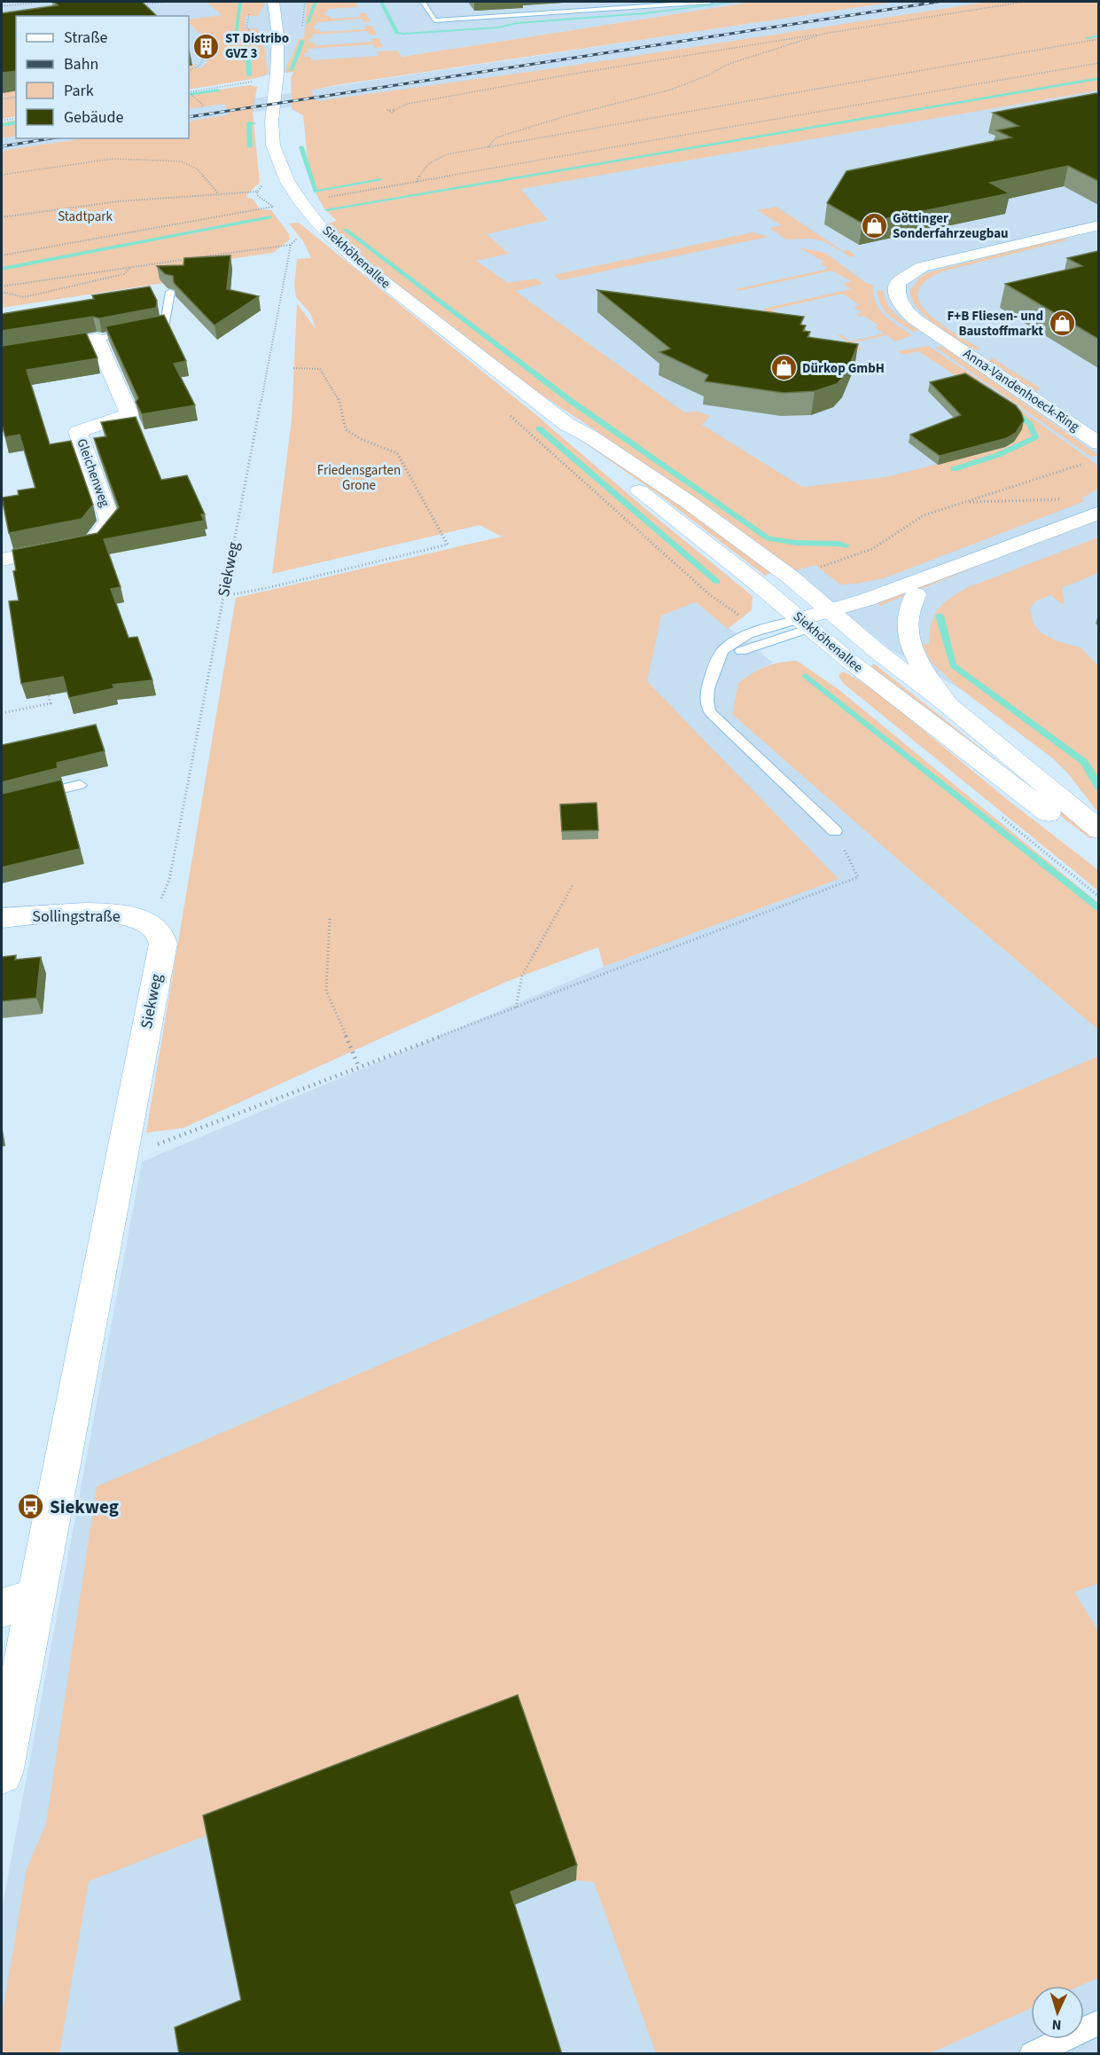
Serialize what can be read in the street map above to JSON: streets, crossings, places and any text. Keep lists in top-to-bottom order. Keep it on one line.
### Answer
{"streets":{"main road":["Siekhöhenallee","Anna-Vandenhoeck-Ring","Gleichenweg","Siekweg","Sollingstraße"]},"crossings":[["Siekweg","Sollingstraße"]],"parks":["Stadtpark","Friedensgarten Grone"],"places":{"building":["ST Distribo GVZ 3"],"shop":["Göttinger Sonderfahrzeugbau","F+B Fliesen- und Baustoffmarkt","Dürkop GmbH"],"bus stop":["Siekweg"]},"legend":["Straße","Bahn","Park","Gebäude"],"north":"bottom"}
